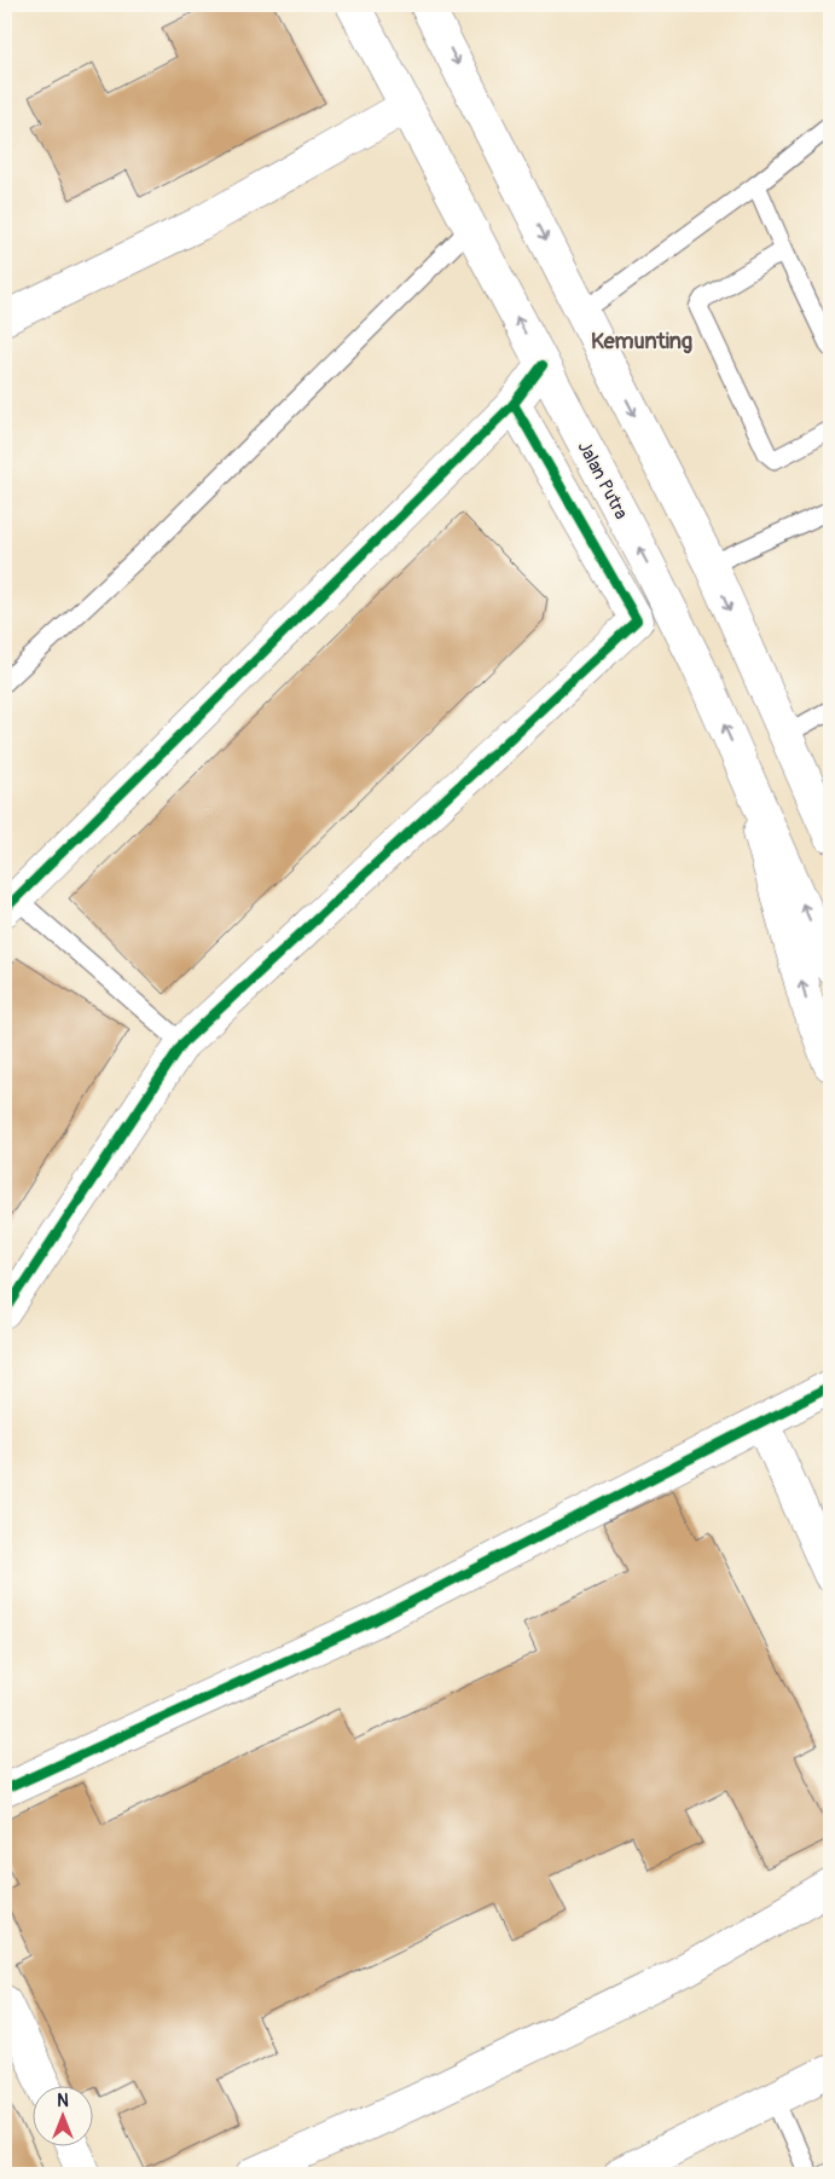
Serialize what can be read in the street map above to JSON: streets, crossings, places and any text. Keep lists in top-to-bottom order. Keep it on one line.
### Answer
{"streets":{"street":["Jalan Putra"]},"districts":["Kemunting"],"north":"top"}
